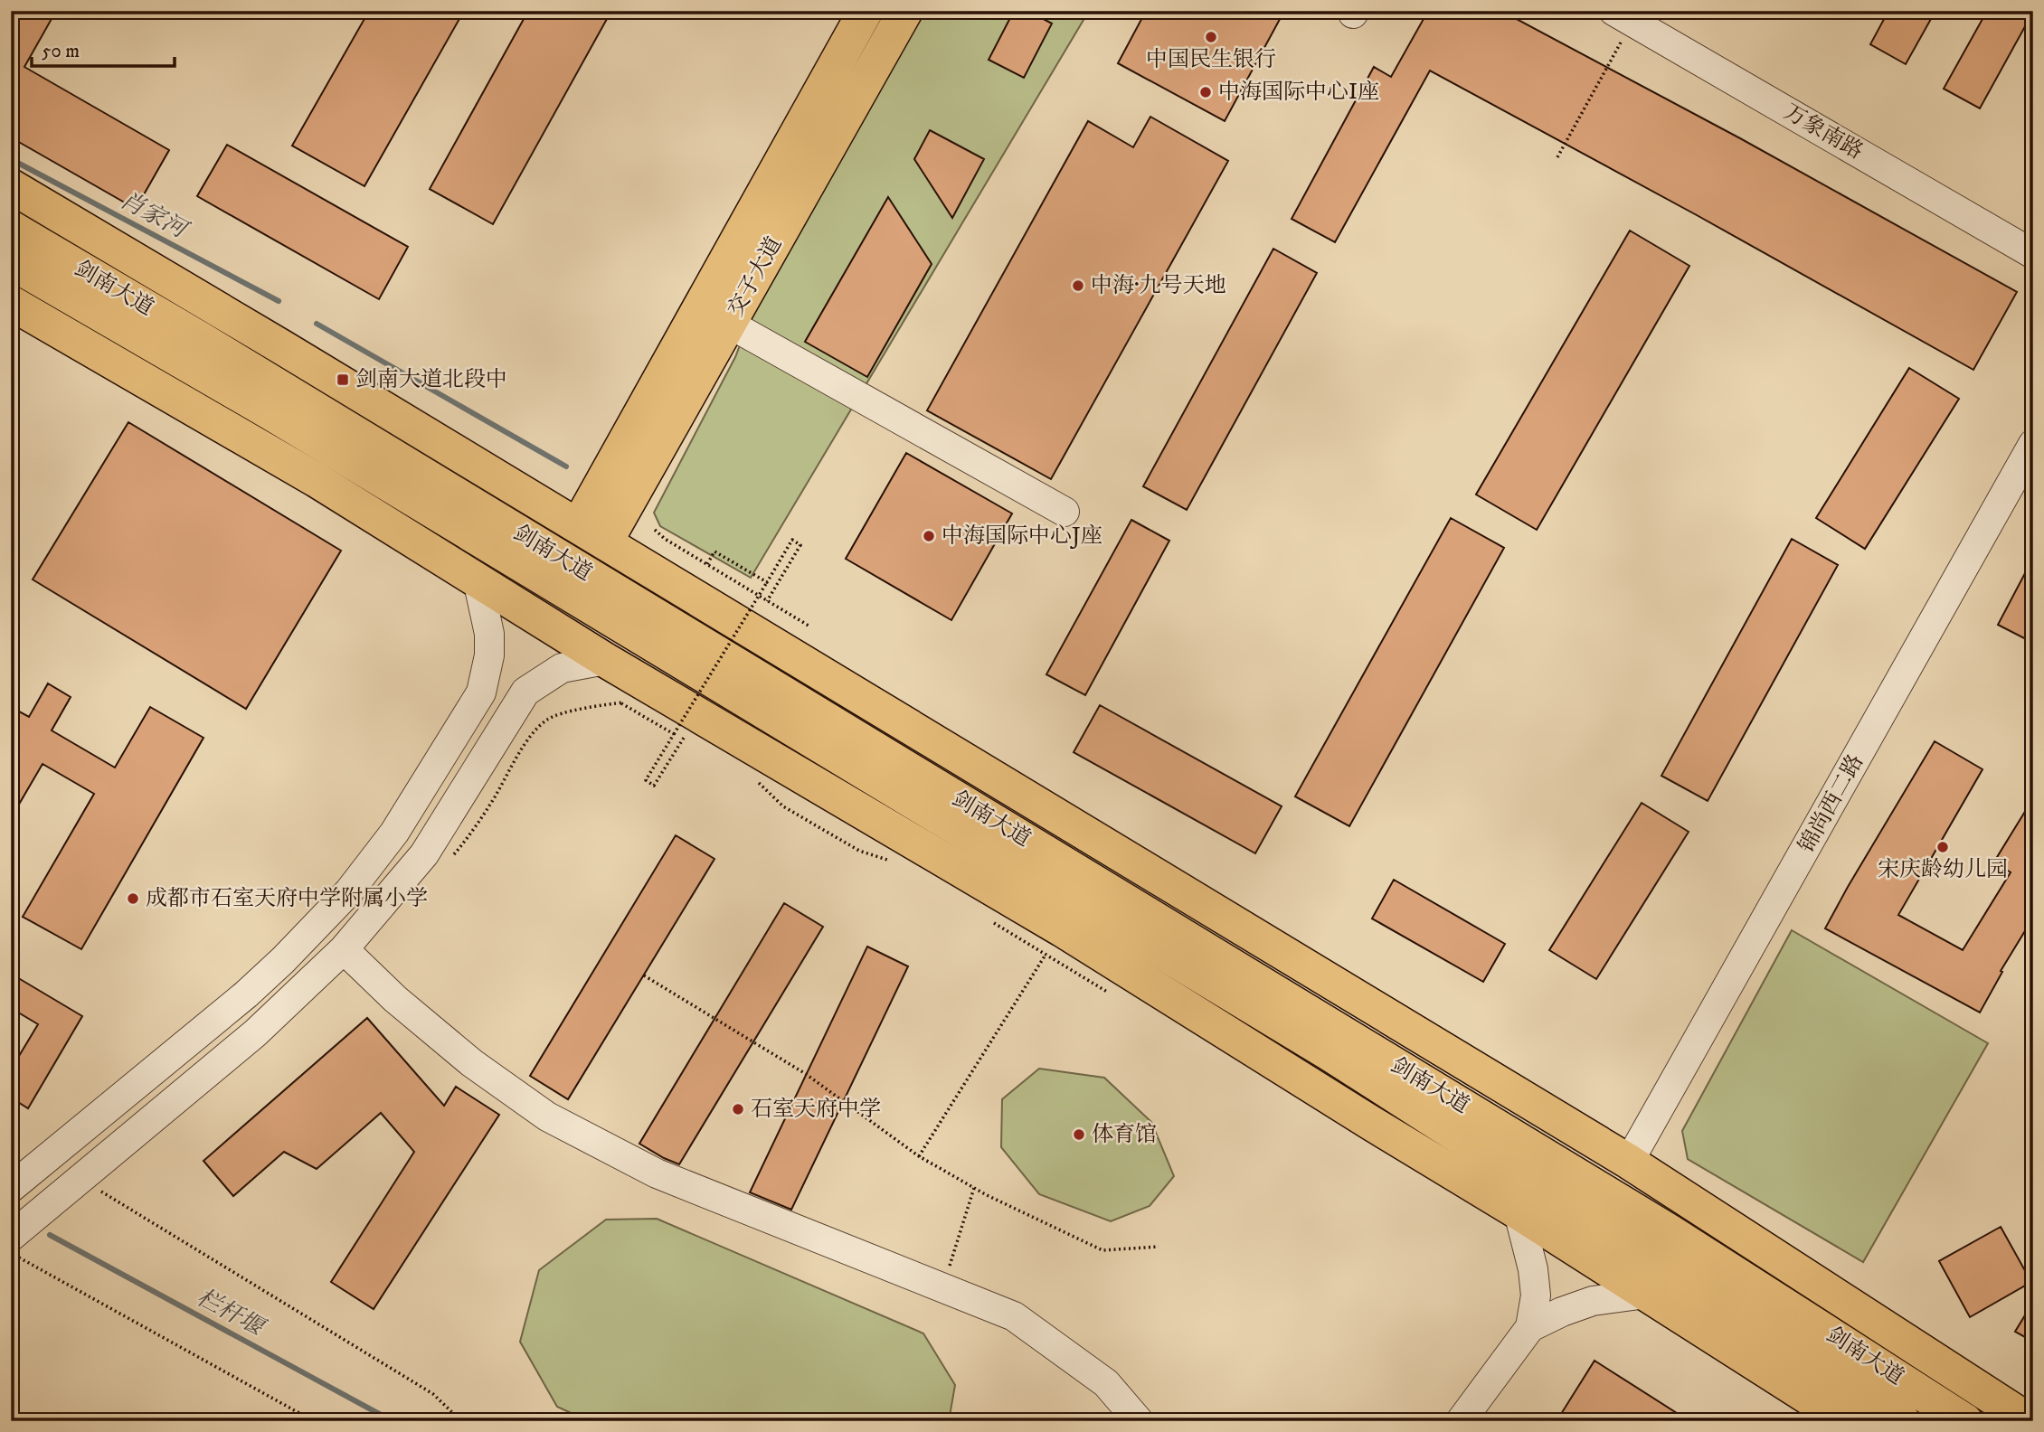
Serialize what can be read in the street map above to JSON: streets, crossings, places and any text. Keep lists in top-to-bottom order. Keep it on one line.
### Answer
{"streets":{"main road":["交子大道","剑南大道"],"street":["万象南路","锦尚西二路"]},"water":["肖家河","栏杆堰"],"places":{"other":["中国民生银行","中海国际中心I座","中海·九号天地","中海国际中心J座","宋庆龄幼儿园","成都市石室天府中学附属小学","石室天府中学","体育馆"],"transit":["剑南大道北段中"]},"scale_bar":"50 m"}
